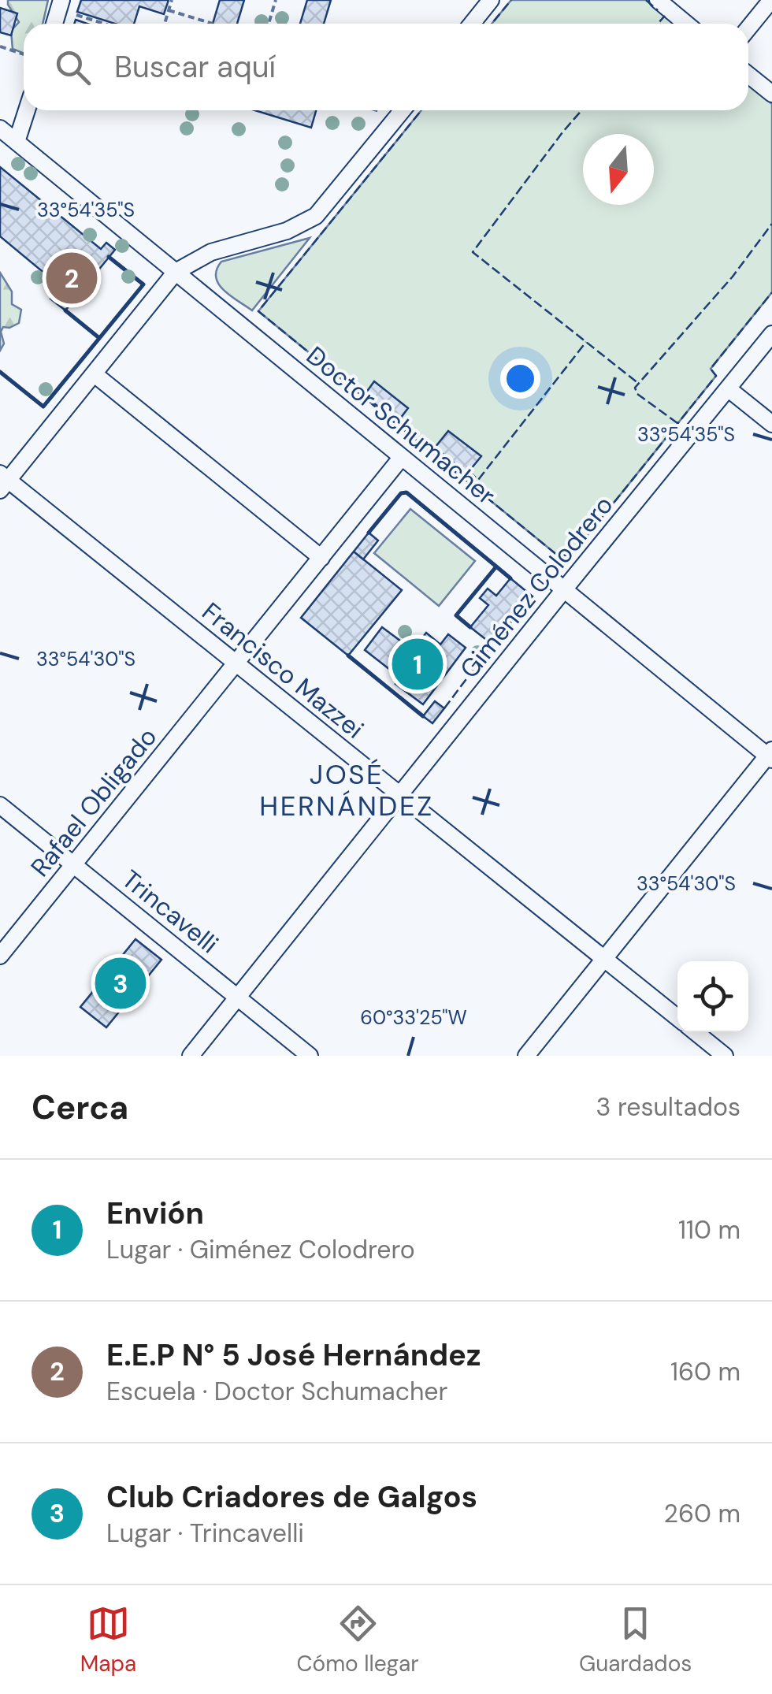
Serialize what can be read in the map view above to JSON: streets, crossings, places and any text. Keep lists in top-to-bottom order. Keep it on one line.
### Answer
{"streets":{"street":["Doctor Schumacher","Giménez Colodrero","Francisco Mazzei","Rafael Obligado","Trincavelli"]},"crossings":[["Doctor Schumacher","Giménez Colodrero"],["Doctor Schumacher","Rafael Obligado"],["Giménez Colodrero","Francisco Mazzei"],["Giménez Colodrero","Trincavelli"],["Francisco Mazzei","Rafael Obligado"],["Rafael Obligado","Trincavelli"]],"districts":["JOSÉ HERNÁNDEZ"],"north":"bottom","page":{"search":"Buscar aquí","pins":["2","1","3"],"heading":["Cerca","3 resultados"],"list":[{"mark":"1","name":"Envión","note":"Lugar · Giménez Colodrero","value":"110 m"},{"mark":"2","name":"E.E.P N° 5 José Hernández","note":"Escuela · Doctor Schumacher","value":"160 m"},{"mark":"3","name":"Club Criadores de Galgos","note":"Lugar · Trincavelli","value":"260 m"}],"nav":["Mapa","Cómo llegar","Guardados"]},"coordinates":["33°54'35\"S","33°54'30\"S","60°33'25\"W"]}
